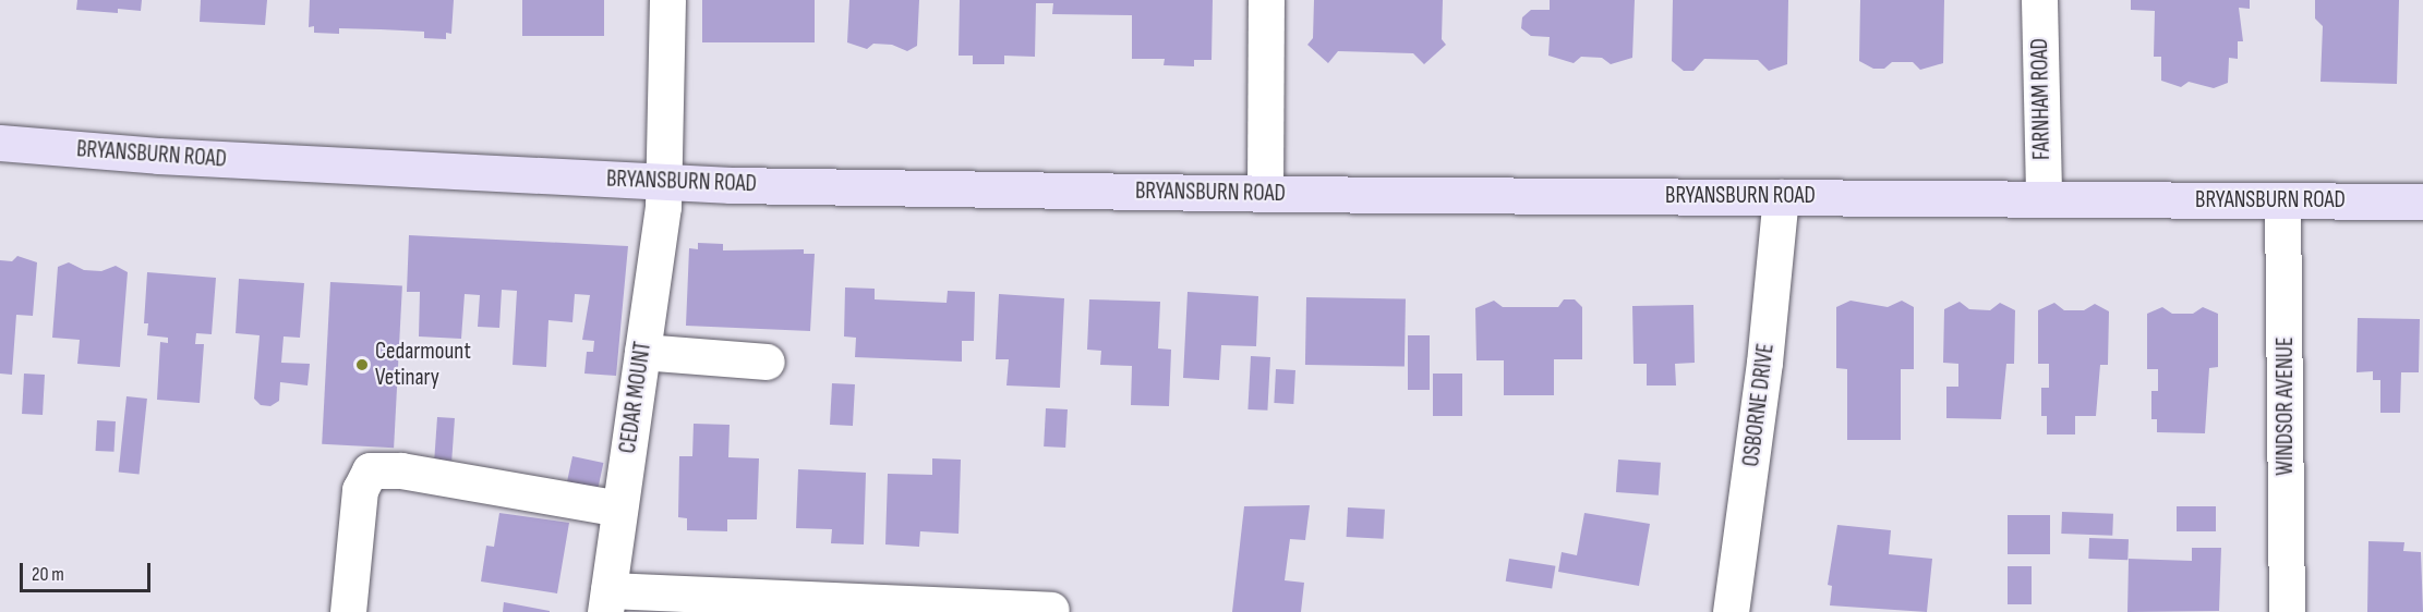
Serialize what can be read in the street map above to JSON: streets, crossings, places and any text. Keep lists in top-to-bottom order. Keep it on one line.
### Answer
{"streets":{"main road":["BRYANSBURN ROAD"],"street":["FARNHAM ROAD","CEDAR MOUNT","OSBORNE DRIVE","WINDSOR AVENUE"]},"crossings":[["FARNHAM ROAD","BRYANSBURN ROAD"],["BRYANSBURN ROAD","CEDAR MOUNT"],["BRYANSBURN ROAD","OSBORNE DRIVE"],["BRYANSBURN ROAD","WINDSOR AVENUE"]],"places":["Cedarmount Vetinary"],"scale_bar":"20 m"}
